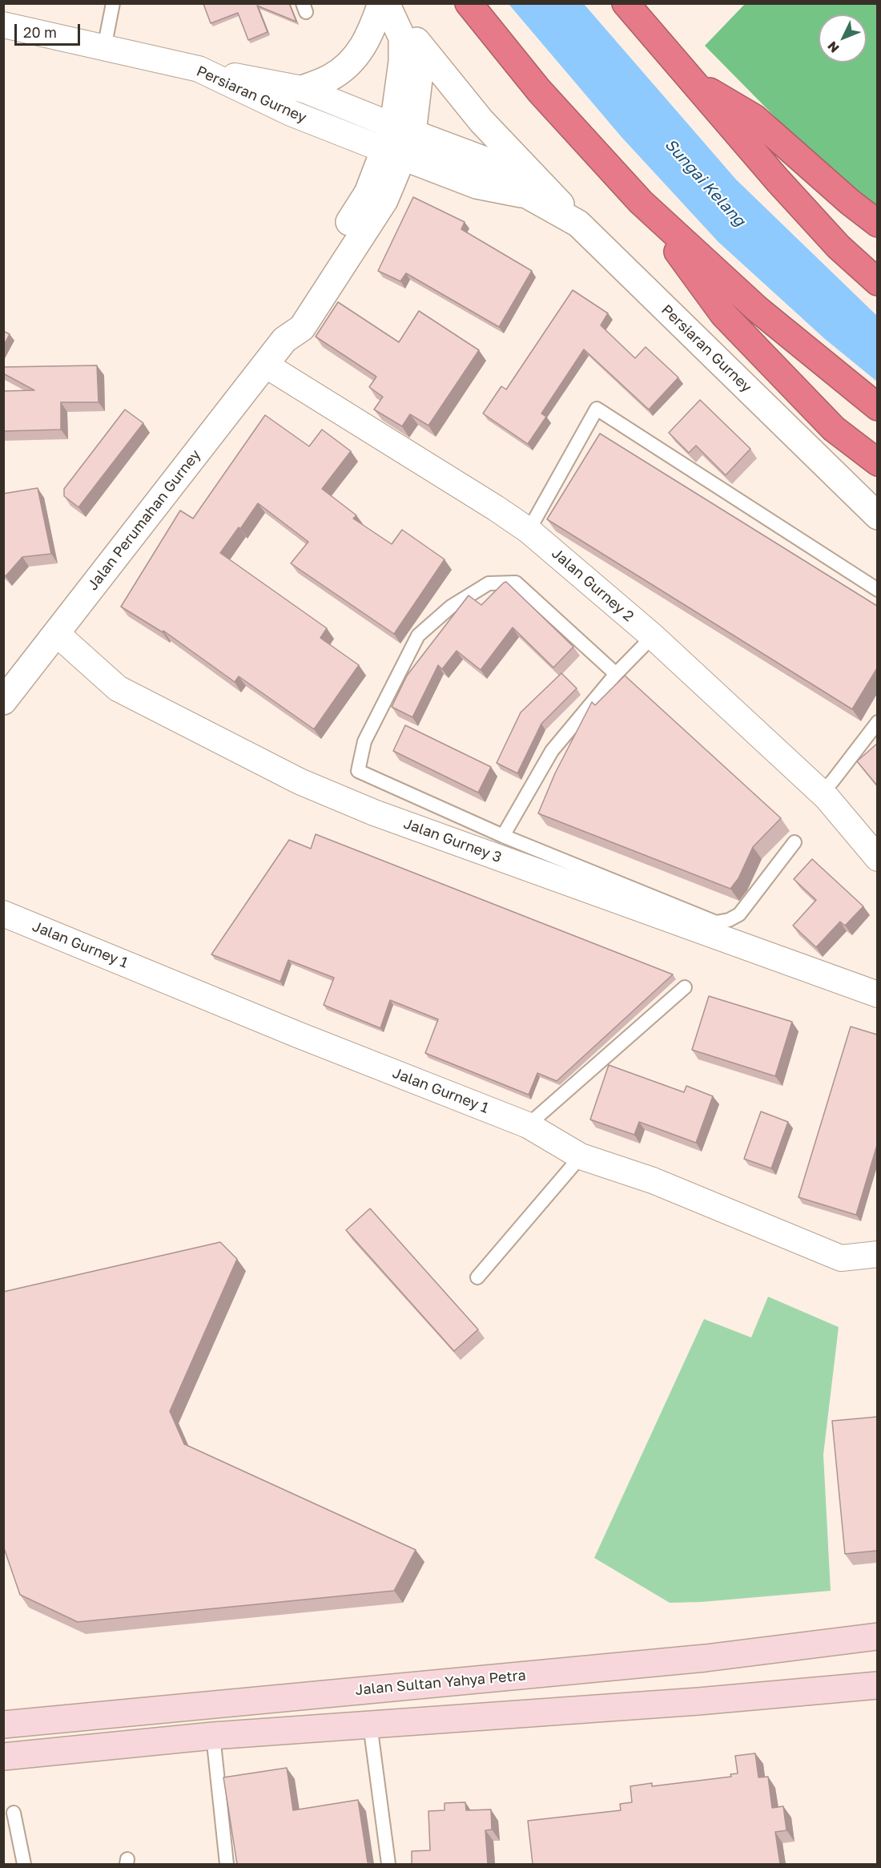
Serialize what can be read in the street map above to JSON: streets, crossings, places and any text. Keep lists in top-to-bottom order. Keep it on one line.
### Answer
{"streets":{"main road":["Jalan Sultan Yahya Petra"],"street":["Persiaran Gurney","Jalan Perumahan Gurney","Jalan Gurney 2","Jalan Gurney 3","Jalan Gurney 1"]},"crossings":[["Persiaran Gurney","Jalan Perumahan Gurney"],["Jalan Perumahan Gurney","Jalan Gurney 2"],["Jalan Perumahan Gurney","Jalan Gurney 3"]],"water":["Sungai Kelang"],"scale_bar":"20 m","north":"bottom left"}
